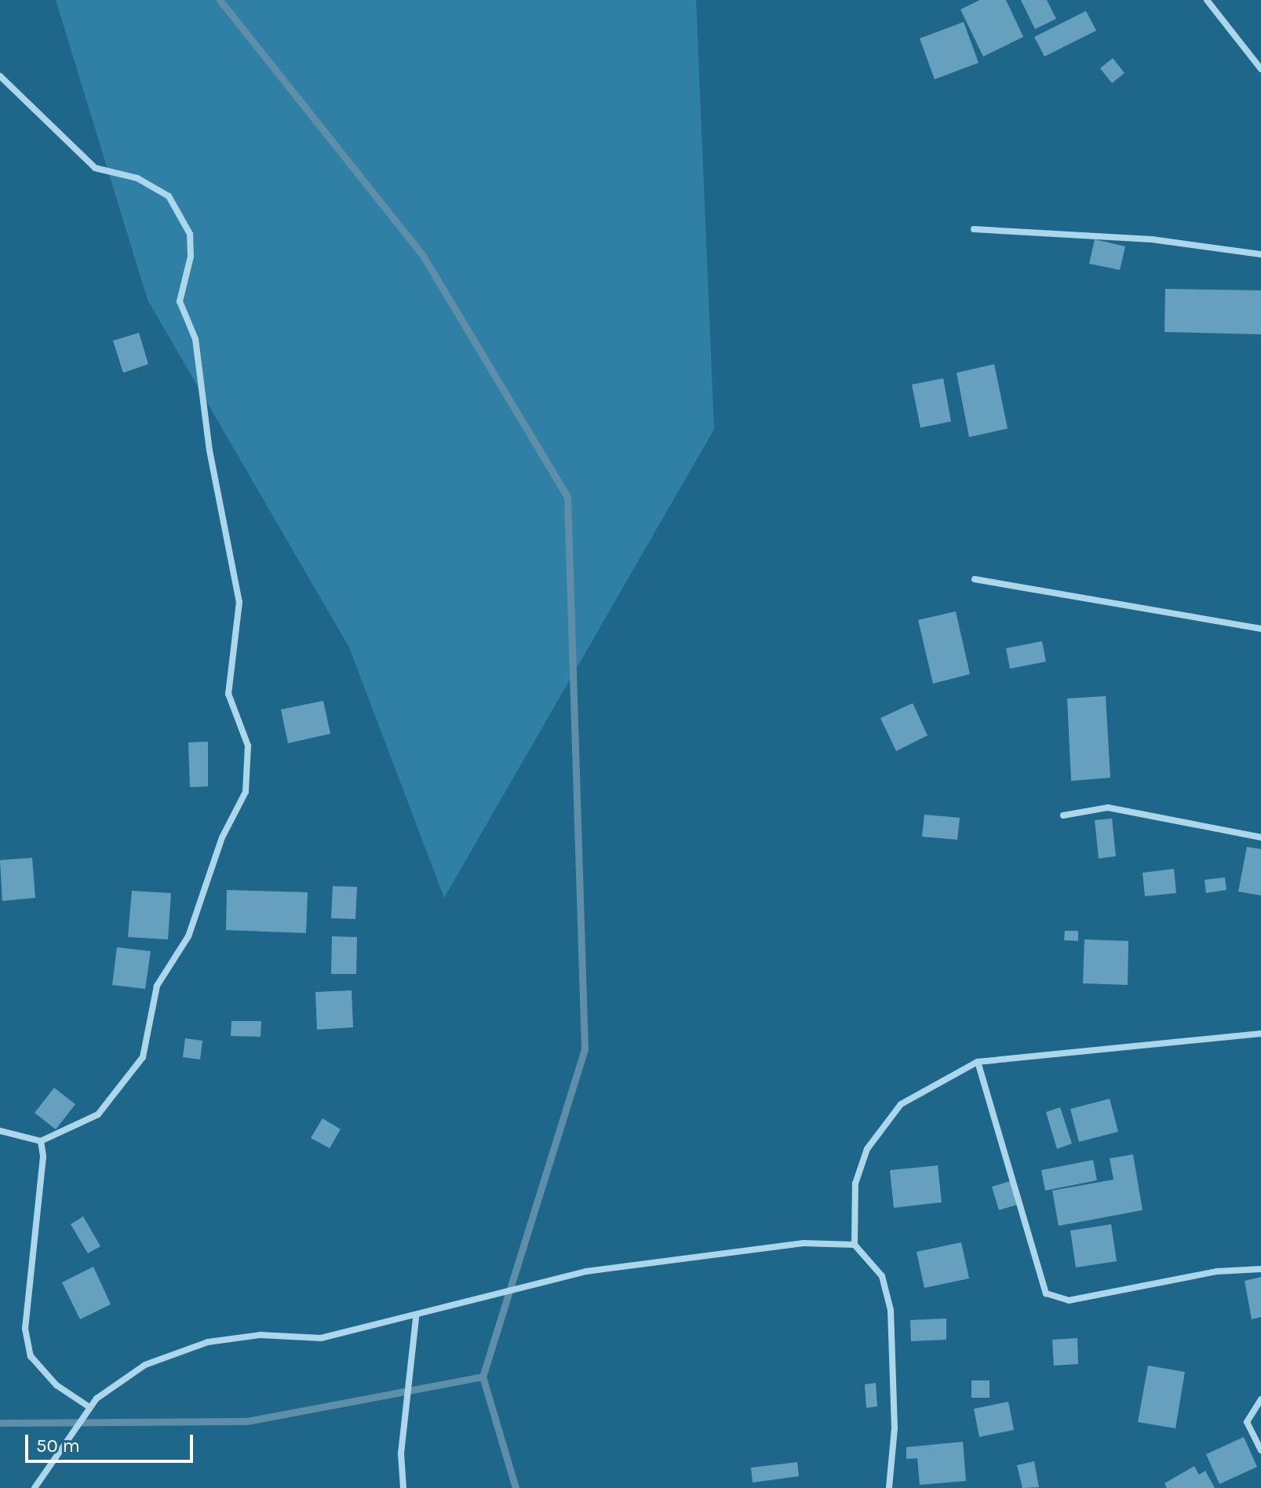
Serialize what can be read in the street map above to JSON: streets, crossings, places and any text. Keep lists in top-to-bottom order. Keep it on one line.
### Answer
{"scale_bar":"50 m"}
